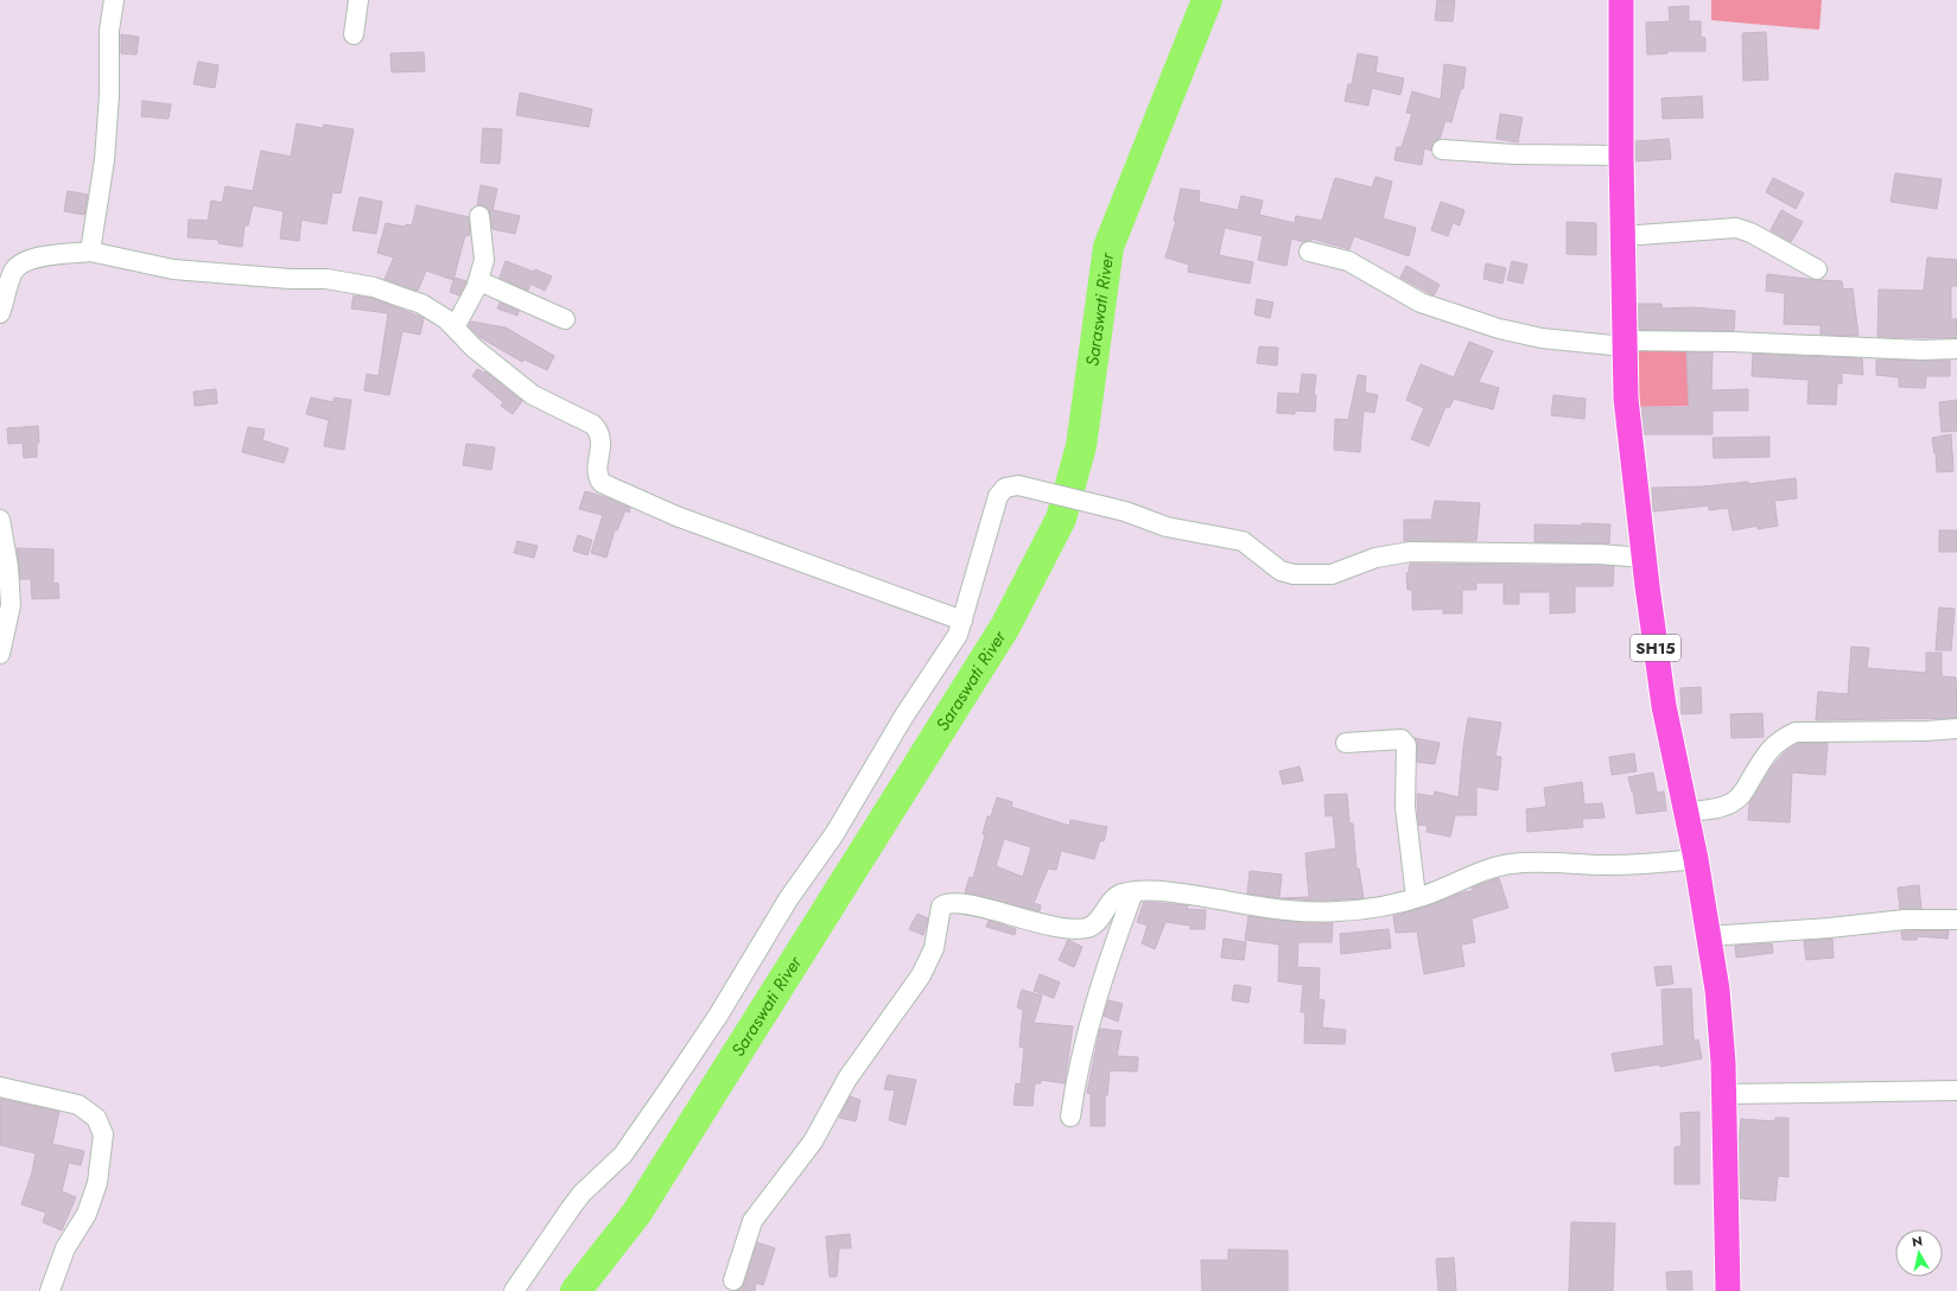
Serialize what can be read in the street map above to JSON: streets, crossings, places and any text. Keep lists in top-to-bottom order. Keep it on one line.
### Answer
{"streets":{"main road":["SH15"]},"water":["Saraswati River"],"north":"top"}
